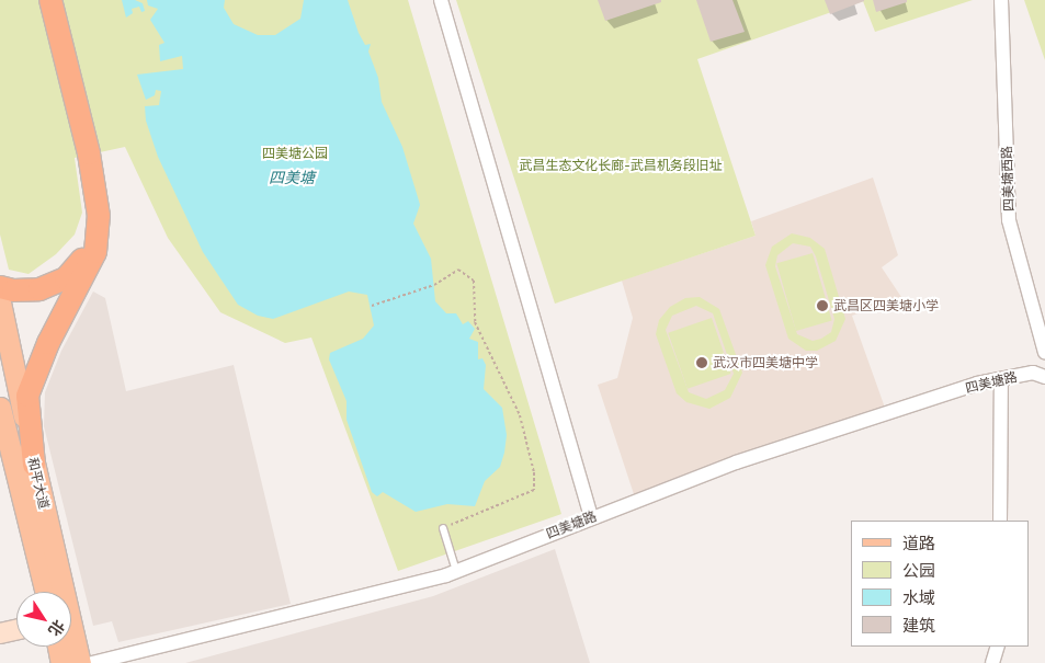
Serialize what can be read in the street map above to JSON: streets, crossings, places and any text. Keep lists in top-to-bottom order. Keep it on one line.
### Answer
{"streets":{"main road":["和平大道"],"street":["四美塘西路","四美塘路"]},"water":["四美塘"],"parks":["四美塘公园","武昌生态文化长廊-武昌机务段旧址"],"places":["武昌区四美塘小学","武汉市四美塘中学"],"legend":["道路","公园","水域","建筑"],"north":"bottom right"}
